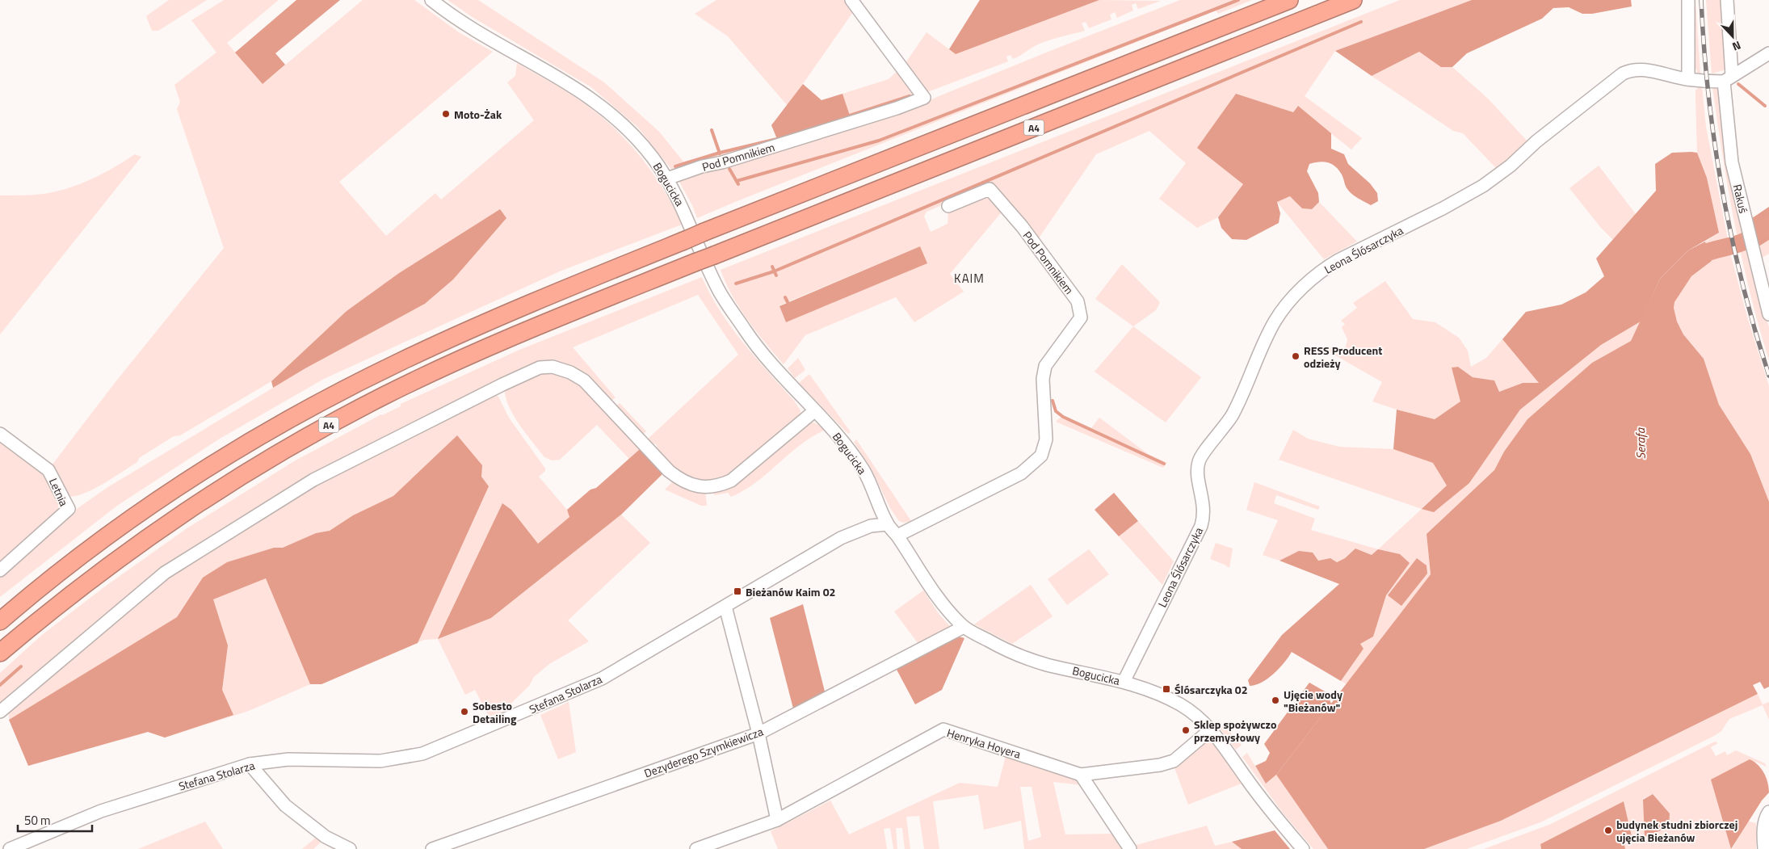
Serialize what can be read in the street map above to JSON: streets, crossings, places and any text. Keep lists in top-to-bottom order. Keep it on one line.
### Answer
{"streets":{"highway":["A4"],"street":["Pod Pomnikiem","Bogucicka","Rakuś","Leona Ślósarczyka","Letnia","Stefana Stolarza","Henryka Hoyera","Dezyderego Szymkiewicza"]},"crossings":[["Pod Pomnikiem","Bogucicka"],["Bogucicka","Leona Ślósarczyka"],["Bogucicka","Stefana Stolarza"],["Bogucicka","Henryka Hoyera"],["Bogucicka","Dezyderego Szymkiewicza"],["Rakuś","Leona Ślósarczyka"]],"districts":["KAIM"],"water":["Serafa"],"places":{"other":["Moto-Żak","RESS Producent odzieży","Ujęcie wody \"Bieżanów\"","Sobesto Detailing","Sklep spożywczo przemysłowy","budynek studni zbiorczej ujęcia Bieżanów"],"transit":["Bieżanów Kaim 02","Ślósarczyka 02"]},"scale_bar":"50 m","north":"bottom"}
